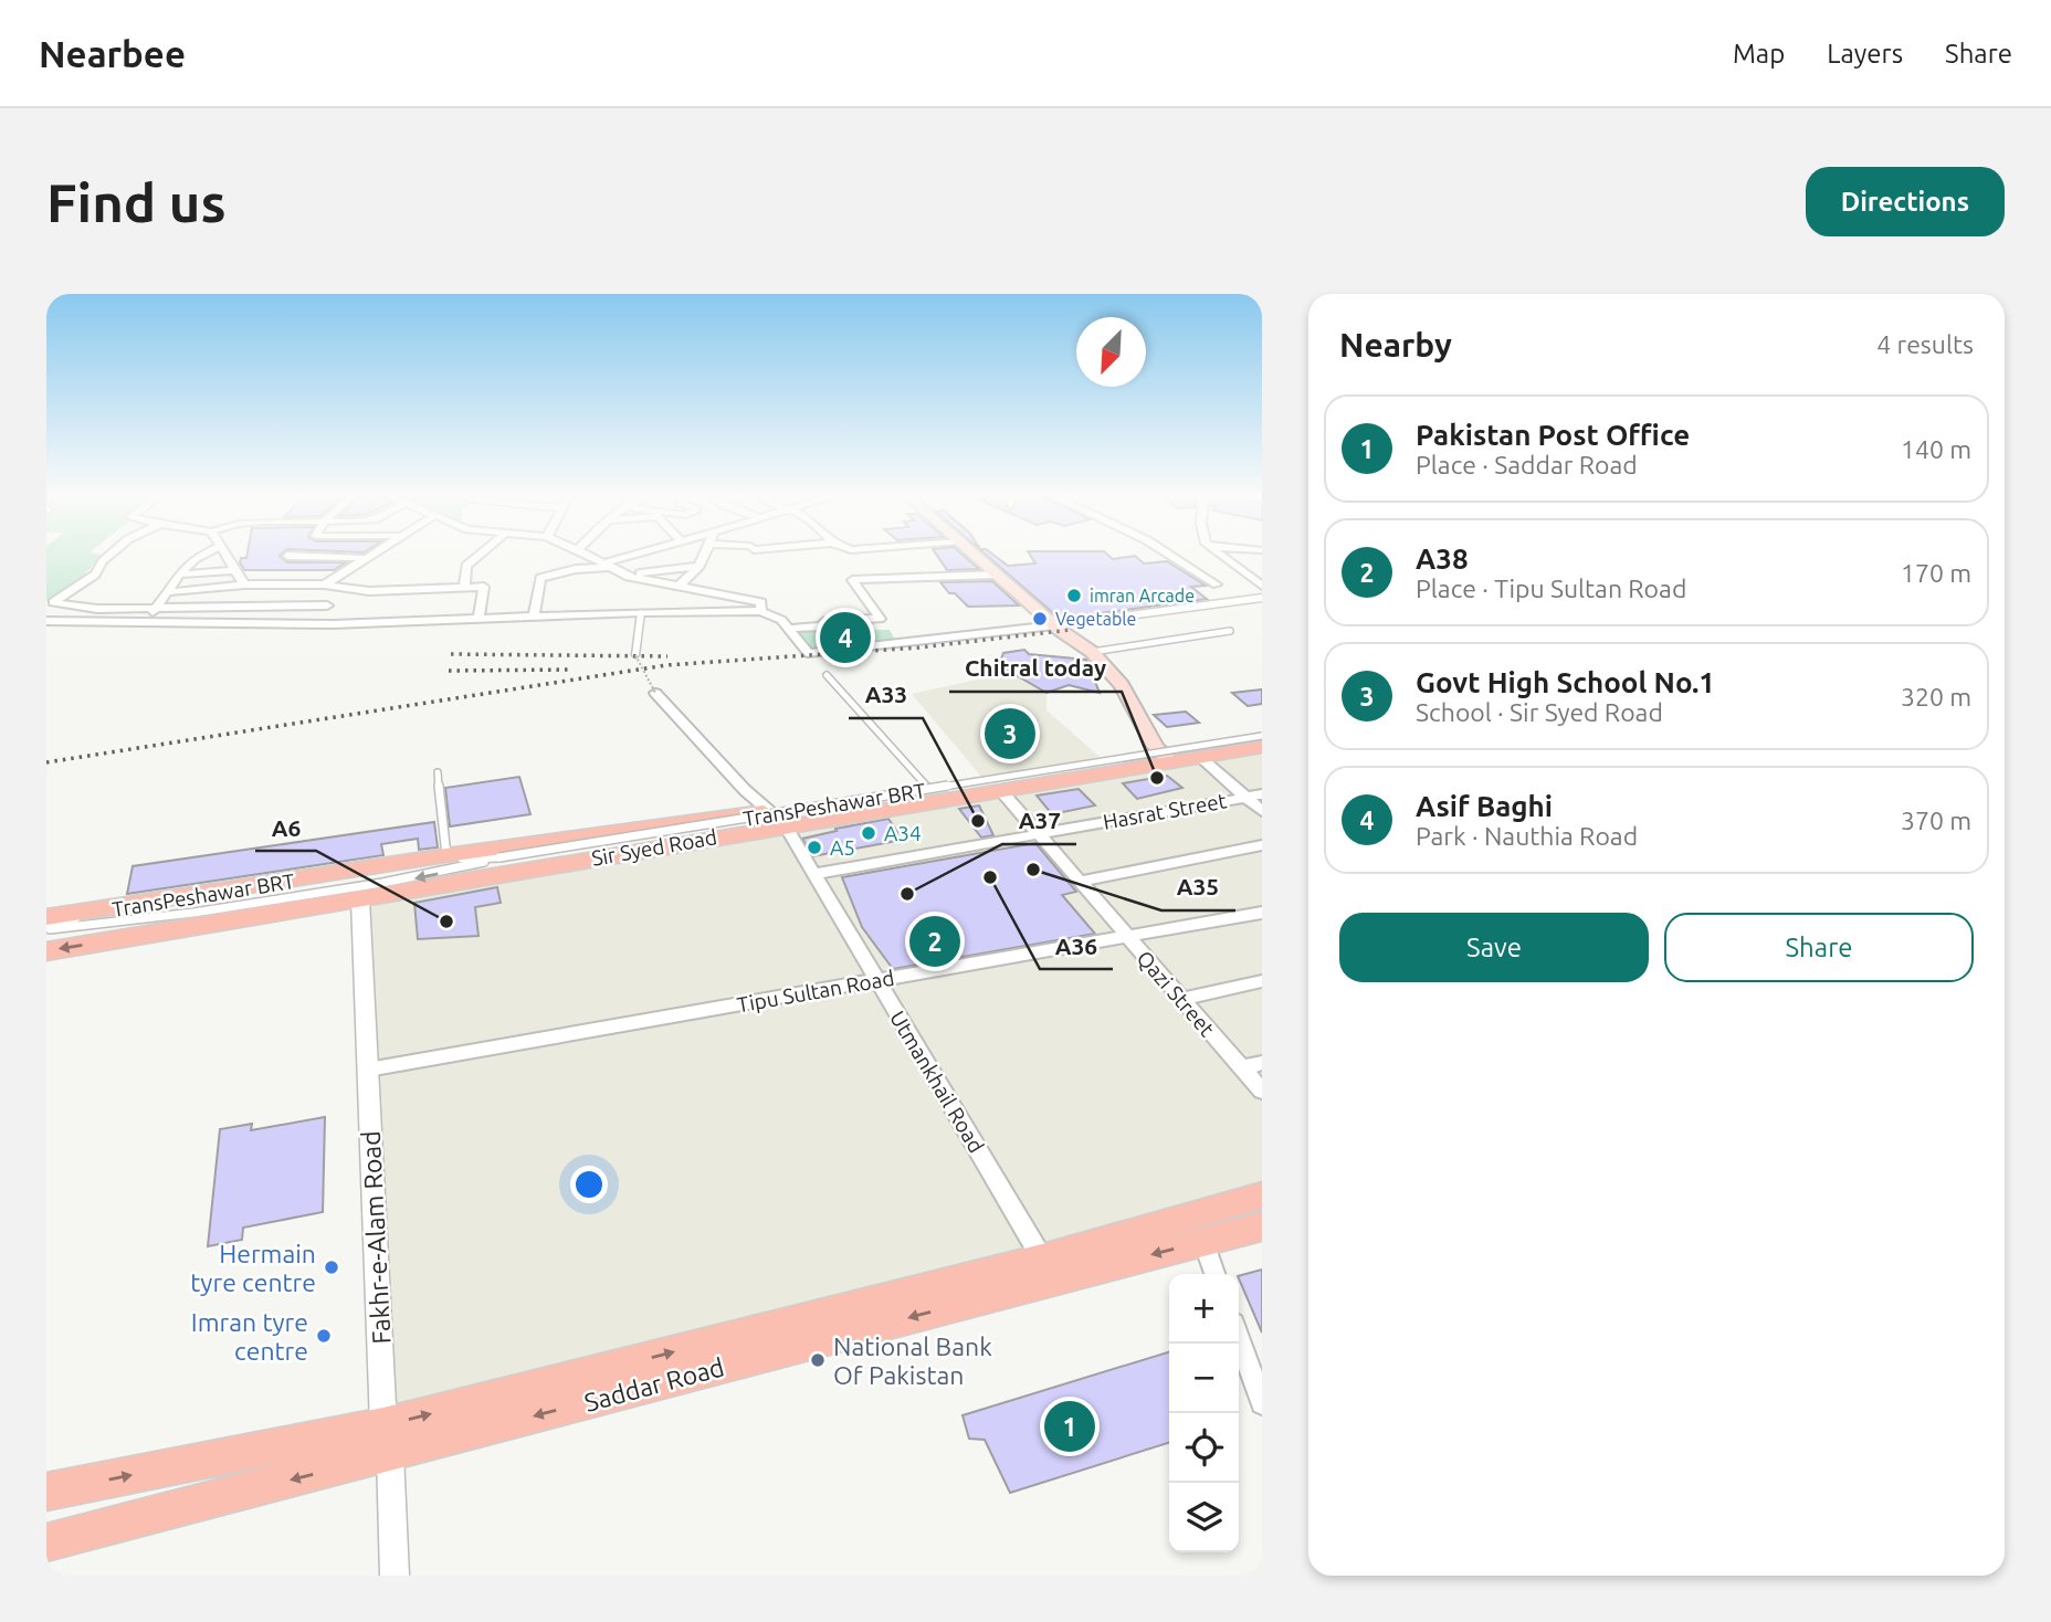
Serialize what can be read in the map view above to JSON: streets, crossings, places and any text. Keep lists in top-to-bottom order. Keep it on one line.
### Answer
{"streets":{"main road":["Sir Syed Road","Saddar Road"],"street":["Hasrat Street","Tipu Sultan Road","Qazi Street","Utmankhail Road","Fakhr-e-Alam Road"],"lane":["TransPeshawar BRT"]},"crossings":[["TransPeshawar BRT","Sir Syed Road"],["Hasrat Street","Qazi Street"],["Hasrat Street","Utmankhail Road"],["Sir Syed Road","Qazi Street"],["Sir Syed Road","Utmankhail Road"],["Sir Syed Road","Fakhr-e-Alam Road"],["Tipu Sultan Road","Qazi Street"],["Tipu Sultan Road","Utmankhail Road"],["Tipu Sultan Road","Fakhr-e-Alam Road"],["Utmankhail Road","Saddar Road"],["Fakhr-e-Alam Road","Saddar Road"]],"places":["imran Arcade","Vegetable","Chitral today","A33","A34","A5","A35","A36","A37","A6","Hermain tyre centre","Imran tyre centre","National Bank Of Pakistan"],"north":"bottom left","page":{"header":"Nearbee","nav":["Map","Layers","Share"],"buttons":["Directions",["Save","Share"]],"title":"Find us","heading":["Nearby","4 results"],"list":[{"mark":"1","name":"Pakistan Post Office","note":"Place · Saddar Road","value":"140 m"},{"mark":"2","name":"A38","note":"Place · Tipu Sultan Road","value":"170 m"},{"mark":"3","name":"Govt High School No.1","note":"School · Sir Syed Road","value":"320 m"},{"mark":"4","name":"Asif Baghi","note":"Park · Nauthia Road","value":"370 m"}],"pins":["4","3","2","1"],"map_buttons":["+","−"]}}
